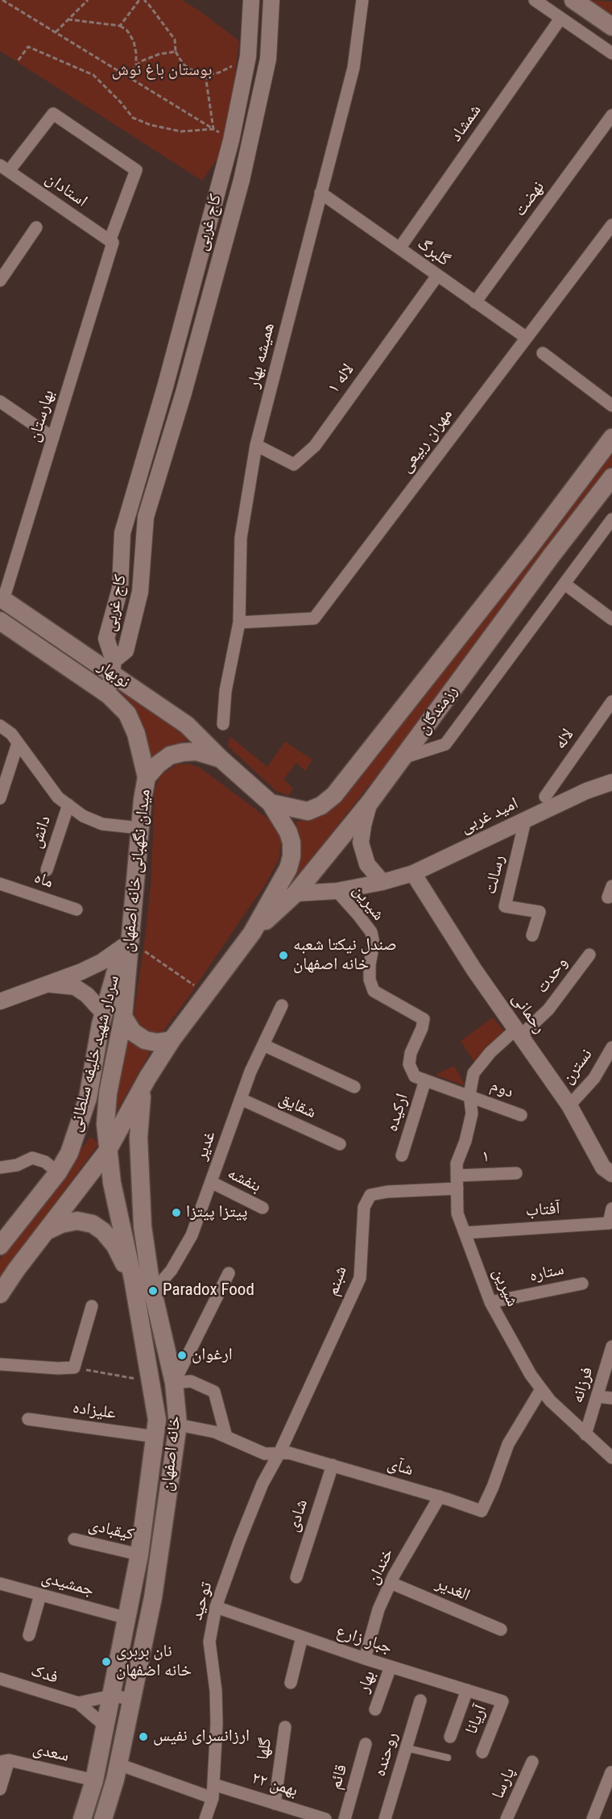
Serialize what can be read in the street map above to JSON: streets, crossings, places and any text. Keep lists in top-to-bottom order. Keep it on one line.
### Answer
{"streets":{"main road":["نوبهار","رزمندگان","میدان نگهبانی خانه اصفهان","سردار شهید خلیفه سلطانی","خانه اصفهان"],"street":["شمشاد","استادان","نهضت","کاج غربی","گلبرگ","همیشه بهار","لاله ۱","بهارستان","مهران ربیعی","لاله","امید غربی","دانش","رسالت","ماه","شیرین","وحدت","رحمانی","نسترن","دوم","شقایق","ارکیده","غدیر","۱","بنفشه","آفتاب","ستاره","شبنم","فرزانه","علیزاده","شآی","شادی","کیقبادی","خندان","جمشیدی","الغدیر","توحید","جبار زارع","فدک","بهار","آریانا","گلها","سعدی","روحنده","قائم","پارسا","۲۲ بهمن"]},"crossings":[["شمشاد","گلبرگ"],["استادان","بهارستان"],["نهضت","گلبرگ"],["کاج غربی","نوبهار"],["گلبرگ","همیشه بهار"],["گلبرگ","لاله ۱"],["گلبرگ","مهران ربیعی"],["همیشه بهار","لاله ۱"],["همیشه بهار","مهران ربیعی"],["بهارستان","نوبهار"],["نوبهار","میدان نگهبانی خانه اصفهان"],["رزمندگان","امید غربی"],["رزمندگان","میدان نگهبانی خانه اصفهان"],["امید غربی","رسالت"],["امید غربی","شیرین"],["امید غربی","رحمانی"],["میدان نگهبانی خانه اصفهان","سردار شهید خلیفه سلطانی"],["میدان نگهبانی خانه اصفهان","خانه اصفهان"],["شیرین","وحدت"],["شیرین","رحمانی"],["شیرین","دوم"],["شیرین","ارکیده"],["شیرین","۱"],["شیرین","آفتاب"],["شیرین","ستاره"],["شیرین","شبنم"],["شیرین","فرزانه"],["شیرین","شآی"],["وحدت","رحمانی"],["رحمانی","نسترن"],["شقایق","غدیر"],["غدیر","بنفشه"],["غدیر","خانه اصفهان"],["شبنم","شآی"],["شبنم","توحید"],["علیزاده","خانه اصفهان"],["خانه اصفهان","شآی"],["خانه اصفهان","کیقبادی"],["خانه اصفهان","جمشیدی"],["خانه اصفهان","فدک"],["خانه اصفهان","سعدی"],["شآی","شادی"],["شآی","خندان"],["شآی","توحید"],["خندان","الغدیر"],["خندان","جبار زارع"],["توحید","جبار زارع"],["توحید","۲۲ بهمن"],["جبار زارع","بهار"],["جبار زارع","آریانا"],["گلها","۲۲ بهمن"]],"parks":["بوستان باغ نوش"],"places":["صندل نیکتا شعبه خانه اصفهان","پیتزا پیتزا","Paradox Food","ارغوان","نان بربری خانه اضفهان","ارزانسرای نفیس"]}
